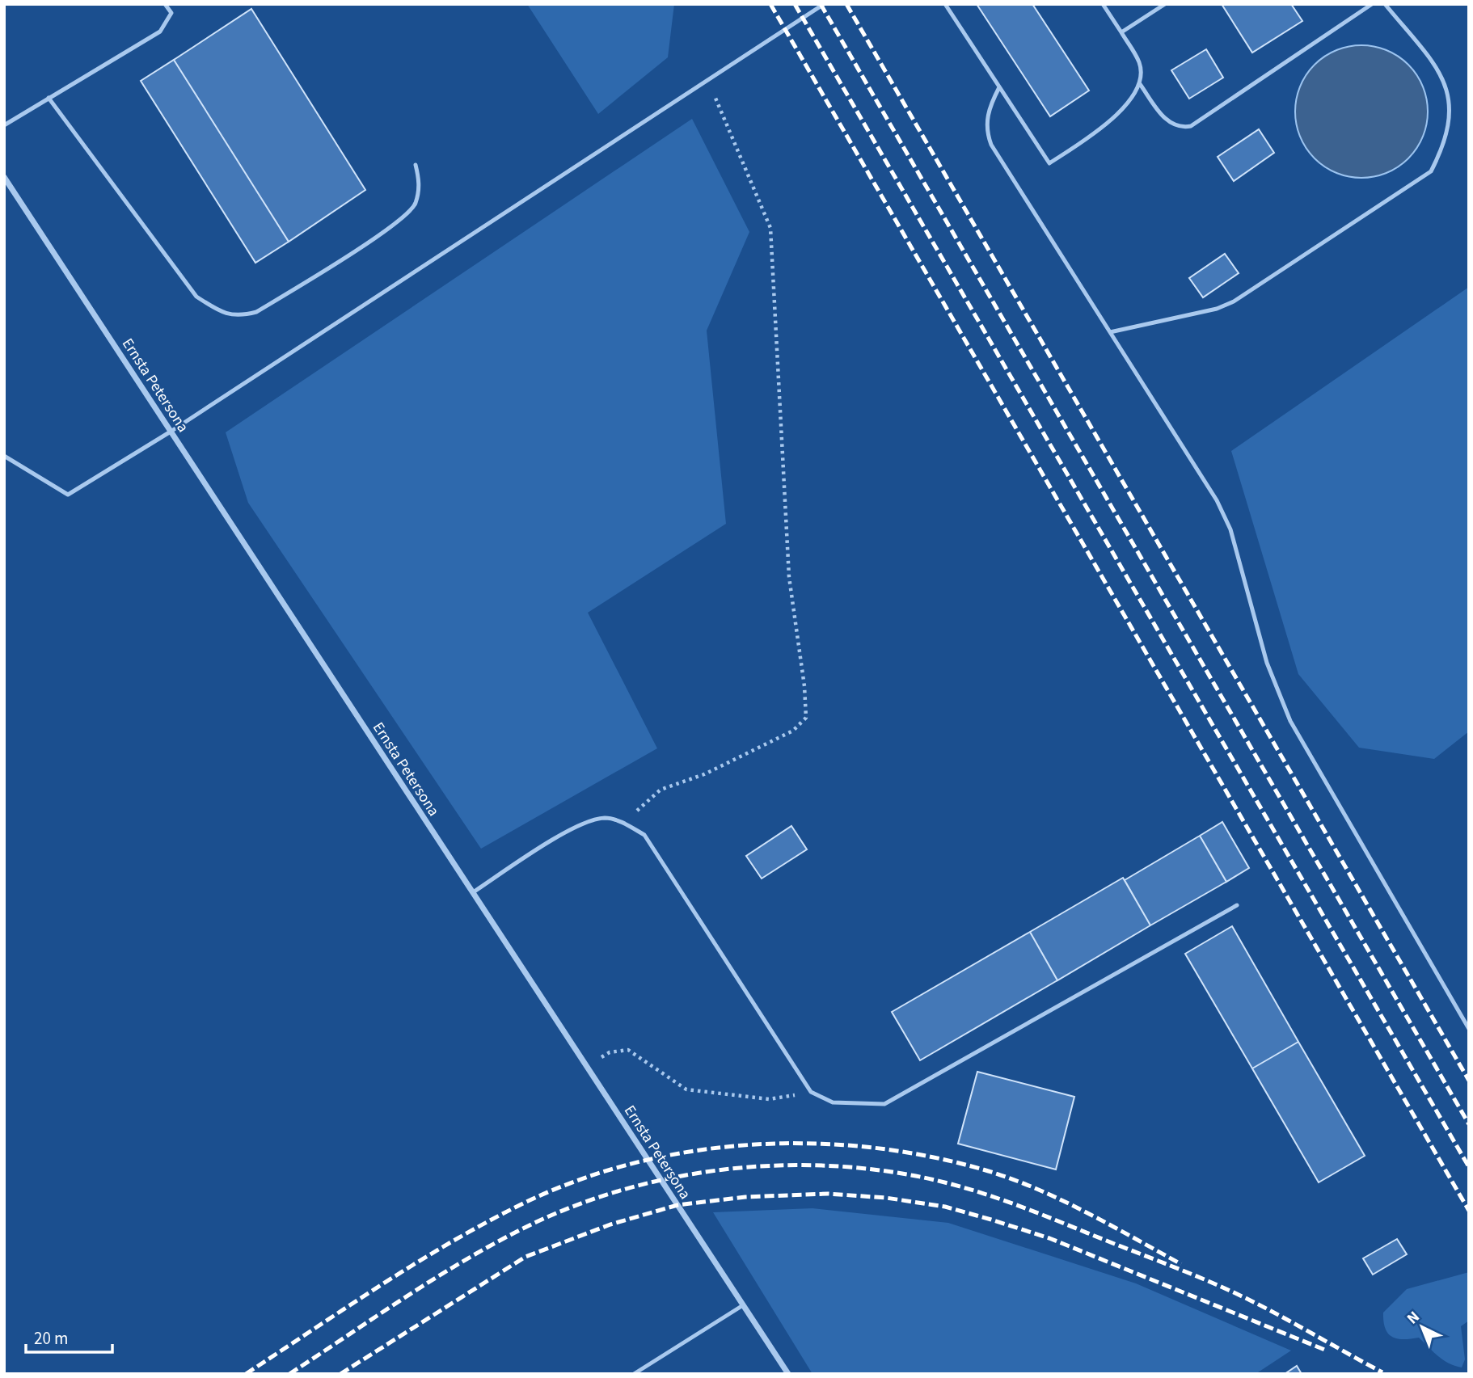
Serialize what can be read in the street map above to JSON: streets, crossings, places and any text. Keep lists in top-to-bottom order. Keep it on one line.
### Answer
{"streets":{"street":["Ernsta Petersona"]},"scale_bar":"20 m","north":"top left"}
